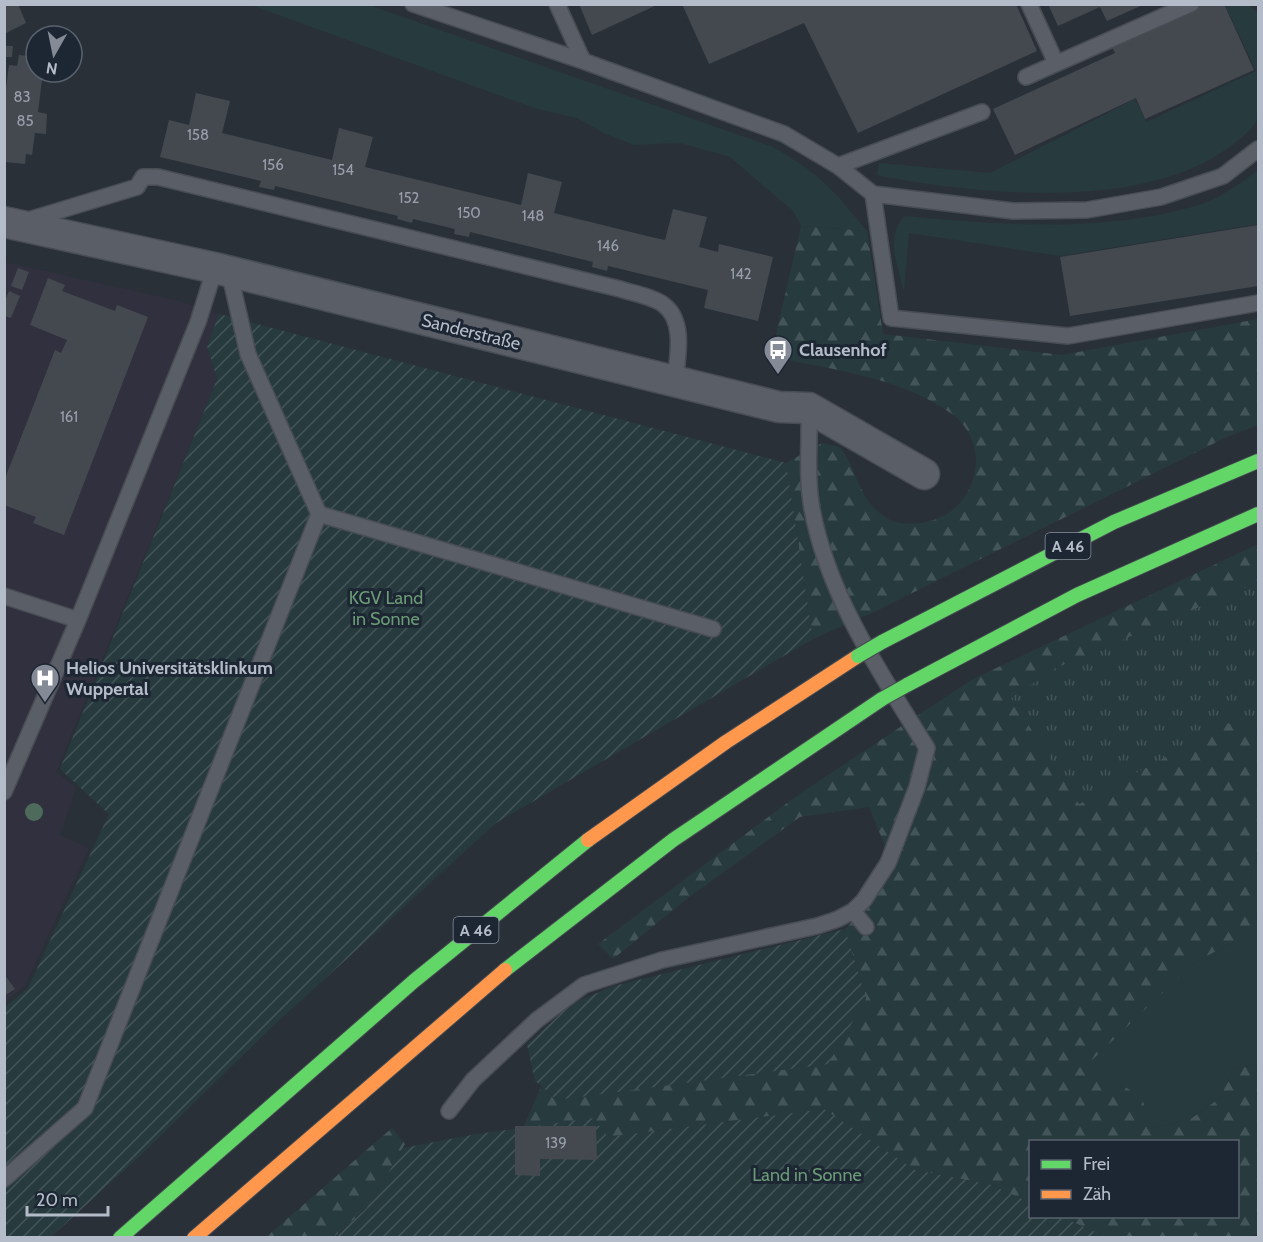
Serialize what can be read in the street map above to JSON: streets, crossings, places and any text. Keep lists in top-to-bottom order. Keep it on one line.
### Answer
{"streets":{"highway":["A 46"],"street":["Sanderstraße"]},"parks":["KGV Land in Sonne","Land in Sonne"],"places":{"bus stop":["Clausenhof"],"hospital":["Helios Universitätsklinkum Wuppertal"]},"house_numbers":["83","85","158","156","154","152","150","148","146","142","161","139"],"legend":["Frei","Zäh"],"scale_bar":"20 m","north":"bottom"}
